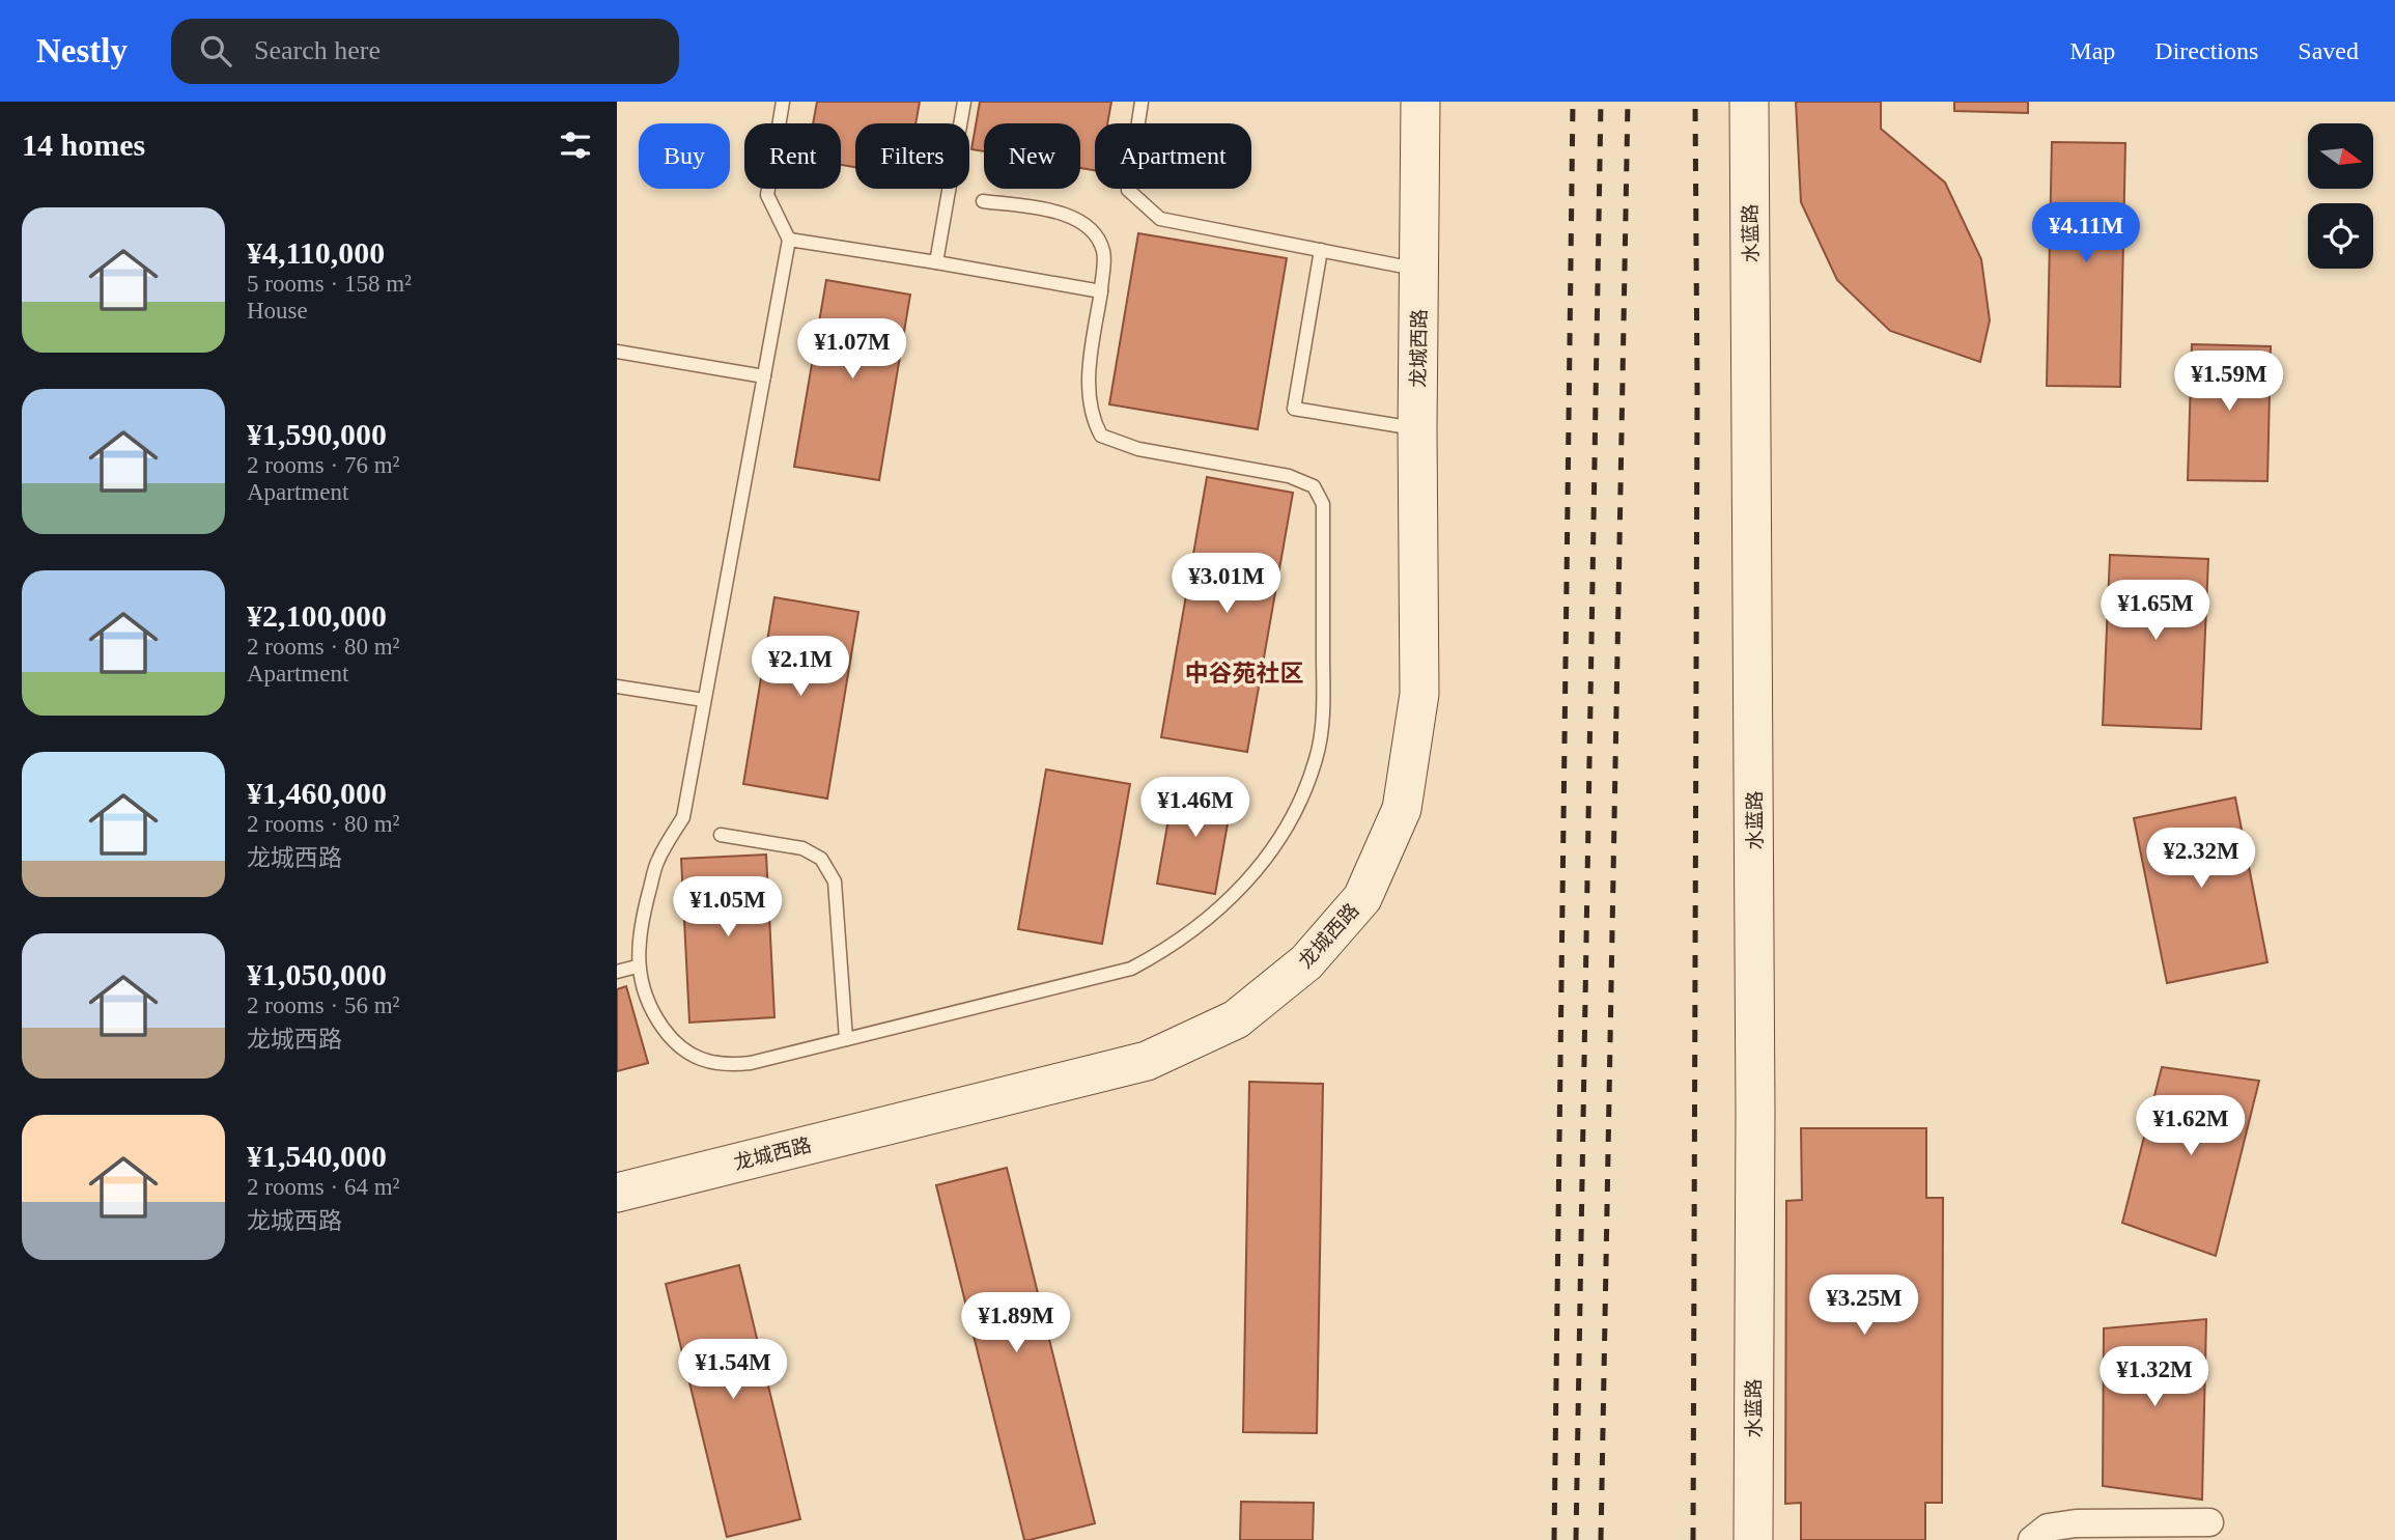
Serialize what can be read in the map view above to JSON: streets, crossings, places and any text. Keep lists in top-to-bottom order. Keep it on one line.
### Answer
{"streets":{"street":["水蓝路","龙城西路"]},"districts":["中谷苑社区"],"north":"right","page":{"header":"Nestly","search":"Search here","nav":["Map","Directions","Saved"],"heading":"14 homes","chip":["Buy","Rent","Filters","New","Apartment"],"list":[{"name":"¥4,110,000","note":"5 rooms · 158 m² · House"},{"name":"¥1,590,000","note":"2 rooms · 76 m² · Apartment"},{"name":"¥2,100,000","note":"2 rooms · 80 m² · Apartment"},{"name":"¥1,460,000","note":"2 rooms · 80 m² · 龙城西路"},{"name":"¥1,050,000","note":"2 rooms · 56 m² · 龙城西路"},{"name":"¥1,540,000","note":"2 rooms · 64 m² · 龙城西路"}],"price":["¥4.11M","¥1.07M","¥1.59M","¥3.01M","¥1.65M","¥2.1M","¥1.46M","¥2.32M","¥1.05M","¥1.62M","¥3.25M","¥1.89M","¥1.54M","¥1.32M"]}}
